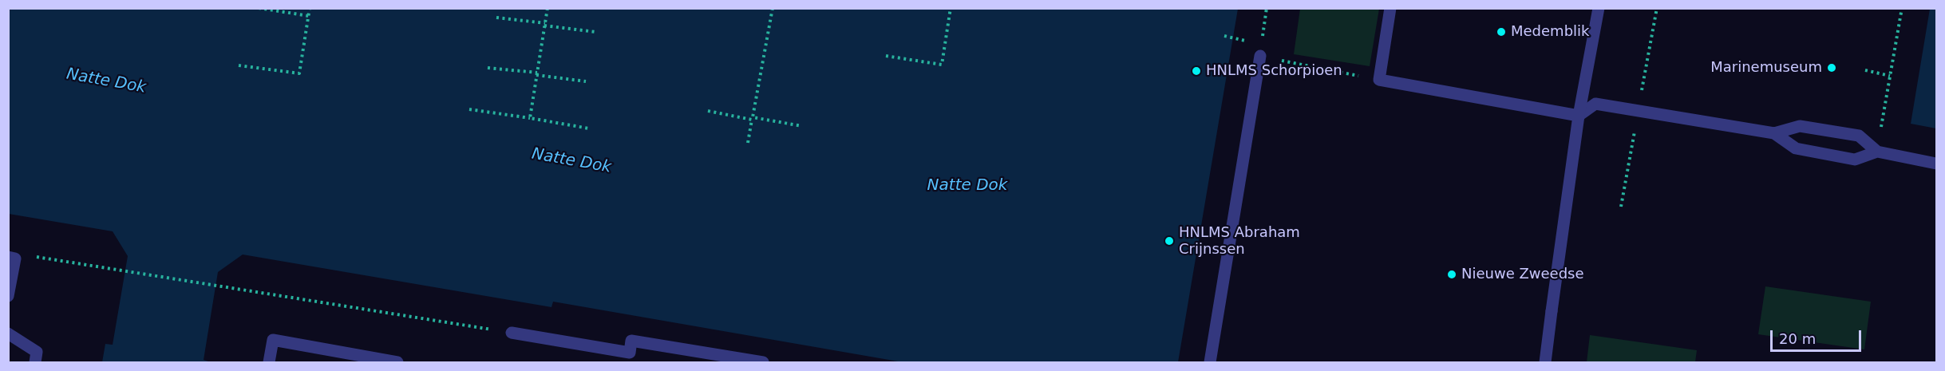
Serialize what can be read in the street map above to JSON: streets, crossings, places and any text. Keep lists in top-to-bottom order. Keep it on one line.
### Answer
{"water":["Natte Dok"],"places":["Medemblik","Marinemuseum","HNLMS Schorpioen","HNLMS Abraham Crijnssen","Nieuwe Zweedse"],"scale_bar":"20 m"}
